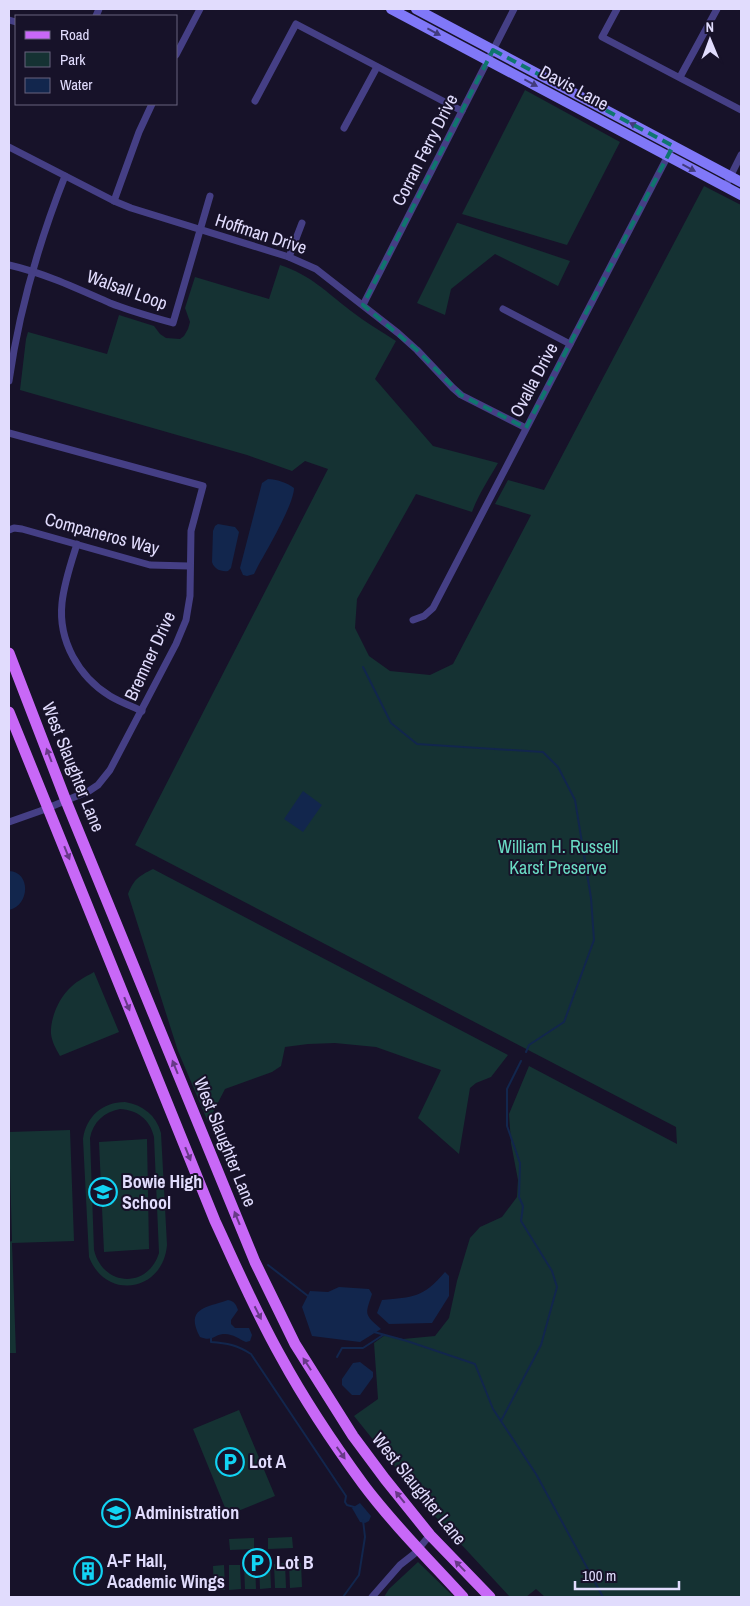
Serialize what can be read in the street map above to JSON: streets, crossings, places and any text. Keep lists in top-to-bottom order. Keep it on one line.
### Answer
{"streets":{"main road":["Davis Lane","West Slaughter Lane"],"street":["Corran Ferry Drive","Hoffman Drive","Walsall Loop","Ovalla Drive","Companeros Way","Bremner Drive"]},"crossings":[["Davis Lane","Corran Ferry Drive"],["Davis Lane","Ovalla Drive"],["Corran Ferry Drive","Hoffman Drive"],["Hoffman Drive","Walsall Loop"],["Hoffman Drive","Ovalla Drive"],["Companeros Way","Bremner Drive"],["Bremner Drive","West Slaughter Lane"]],"parks":["William H. Russell Karst Preserve"],"places":{"school or university":["Bowie High School","Administration"],"parking":["Lot A","Lot B"],"building":["A-F Hall, Academic Wings"]},"legend":["Road","Park","Water"],"scale_bar":"100 m","north":"top"}
